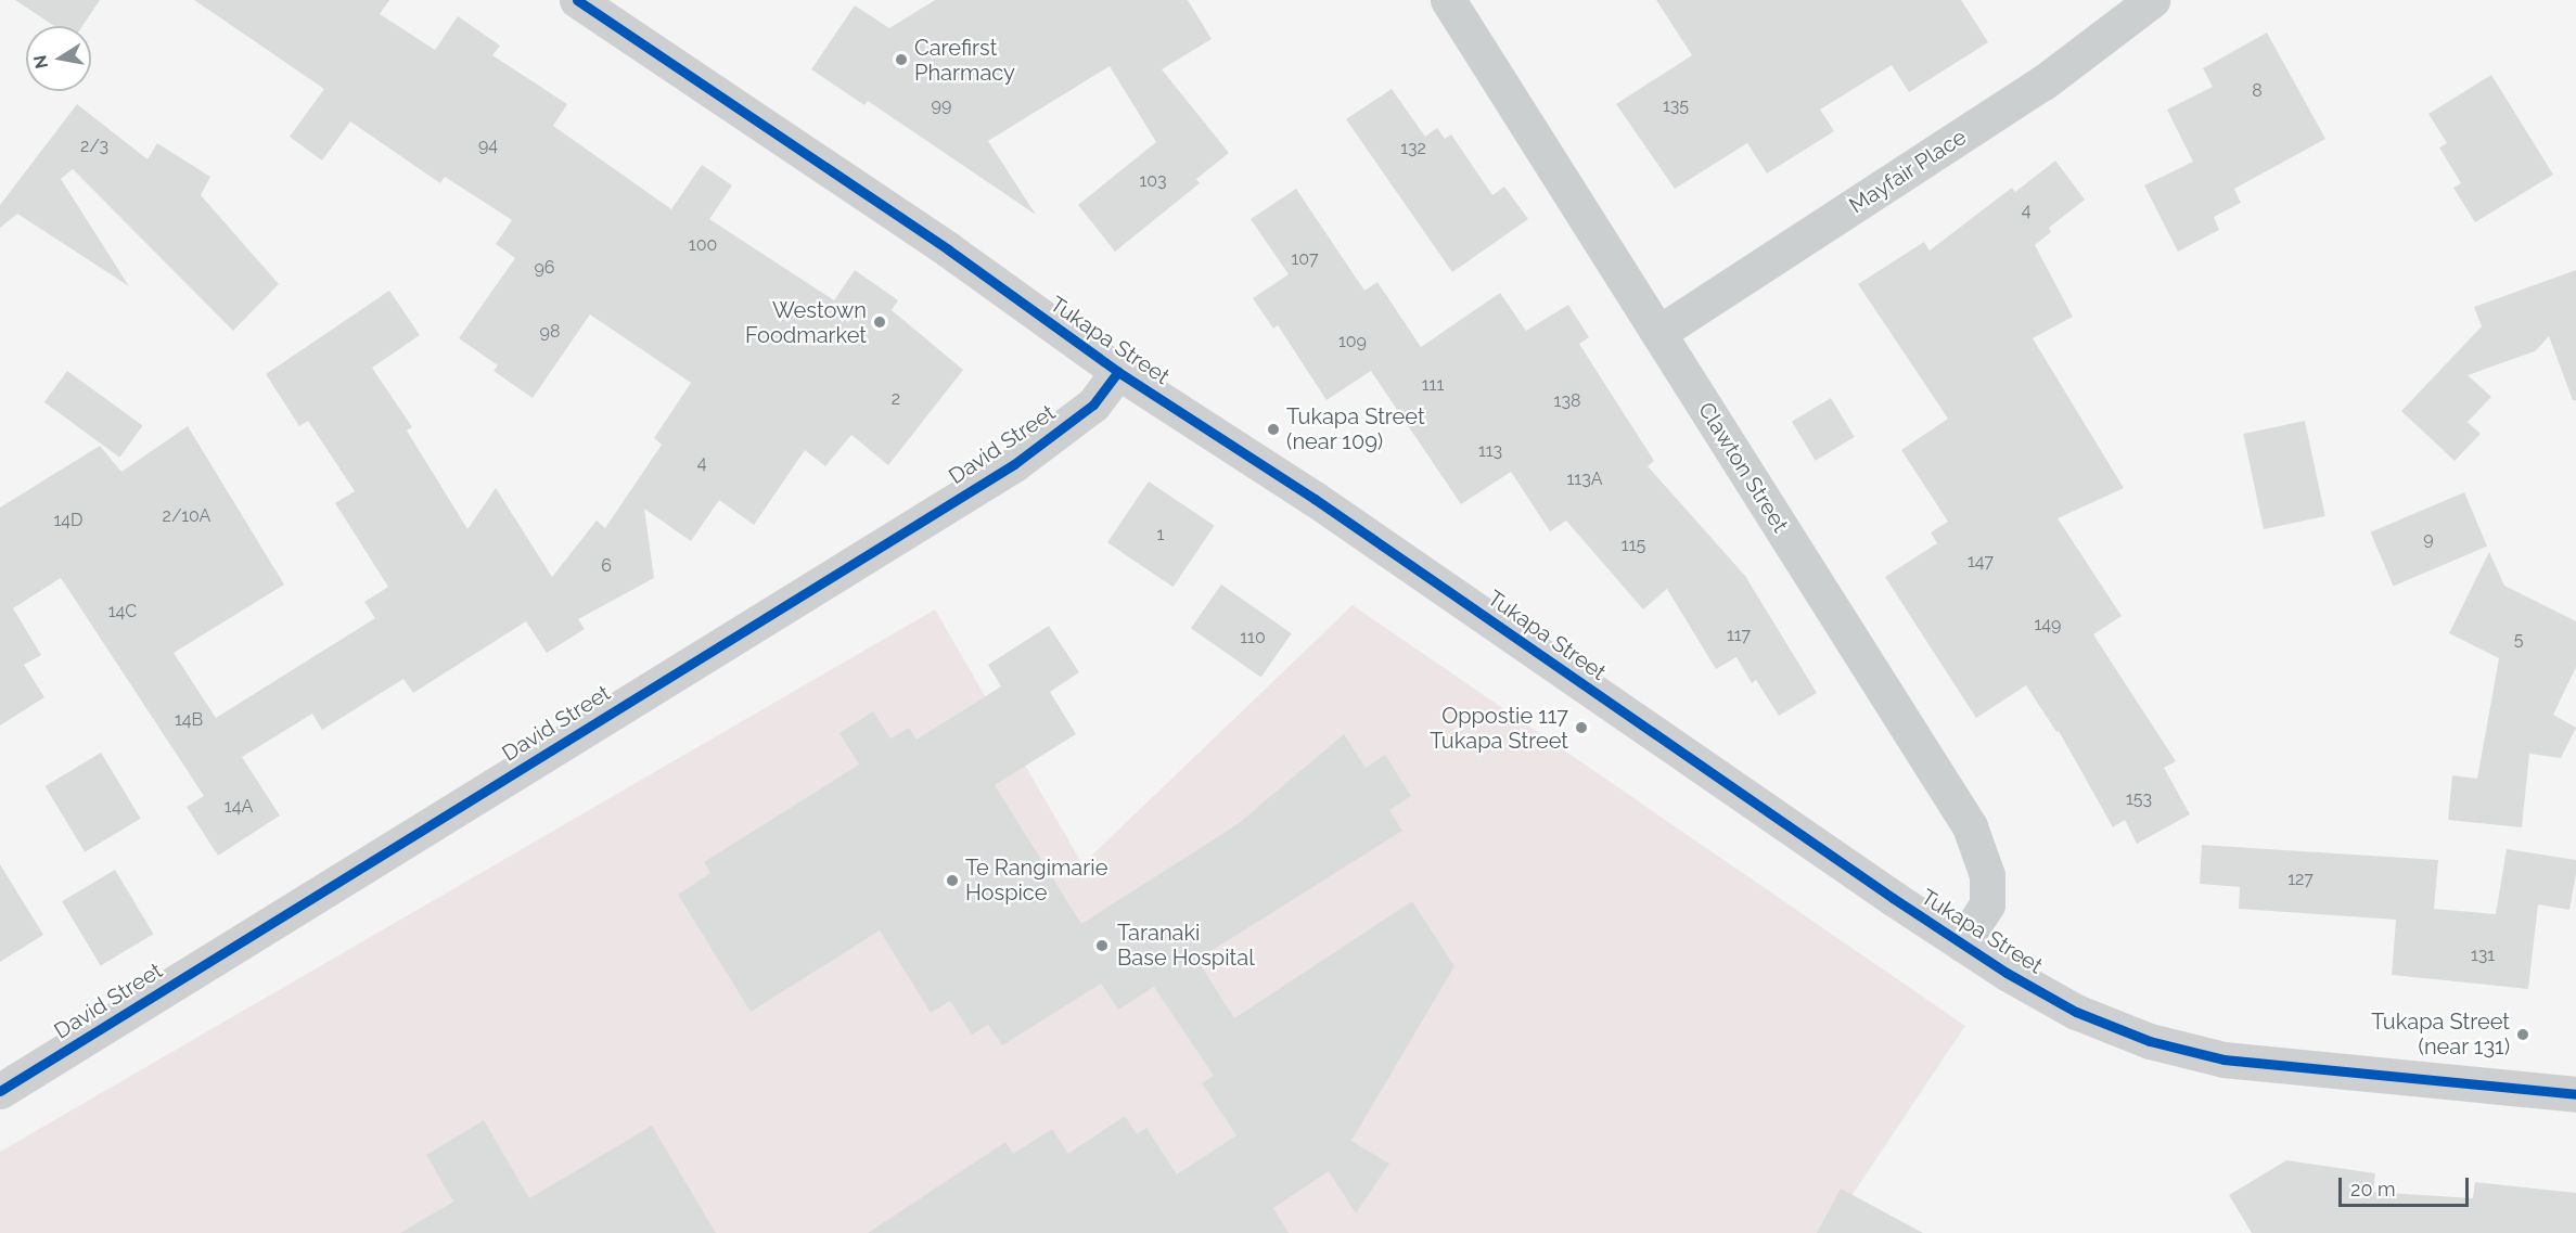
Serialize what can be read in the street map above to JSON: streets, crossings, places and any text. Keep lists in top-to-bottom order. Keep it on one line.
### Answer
{"streets":{"main road":["Tukapa Street","David Street"],"street":["Mayfair Place","Clawton Street"]},"crossings":[["Mayfair Place","Clawton Street"],["Tukapa Street","David Street"],["Tukapa Street","Clawton Street"]],"places":["Carefirst Pharmacy","Westown Foodmarket","Tukapa Street (near 109)","Oppostie 117 Tukapa Street","Te Rangimarie Hospice","Taranaki Base Hospital","Tukapa Street (near 131)"],"house_numbers":["8","99","135","94","2/3","132","103","4","100","107","96","98","109","111","2","138","113","4","113A","2/10A","14D","1","9","115","147","6","14C","149","117","110","5","14B","153","14A","127","131"],"scale_bar":"20 m","north":"left"}
